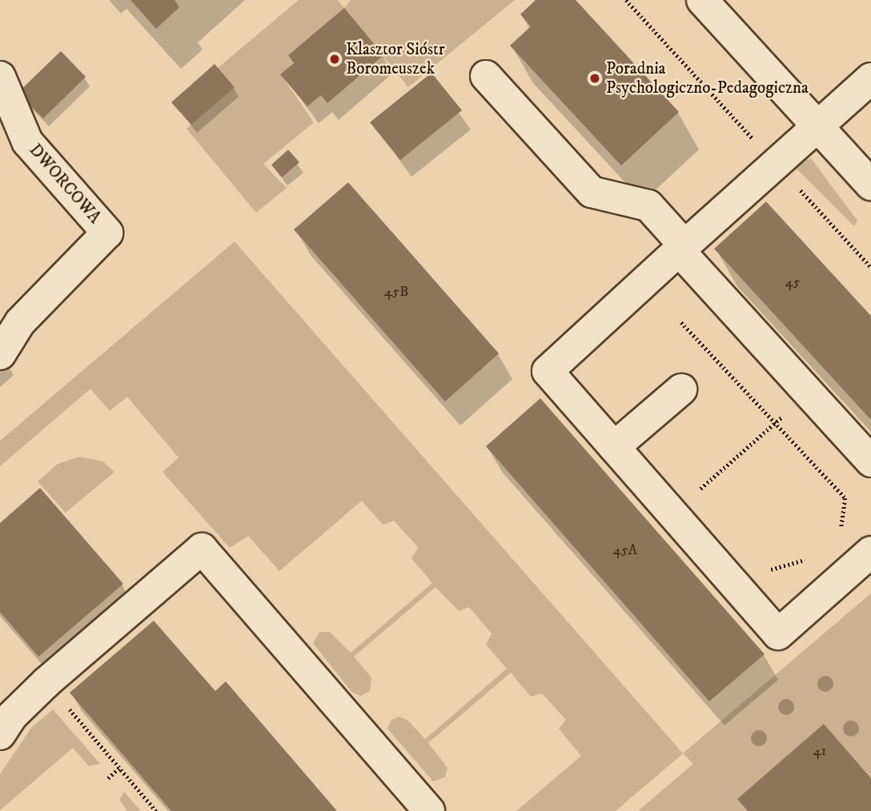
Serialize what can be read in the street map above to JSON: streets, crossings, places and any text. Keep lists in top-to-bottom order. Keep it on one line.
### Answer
{"streets":{"street":["DWORCOWA"]},"places":["Klasztor Sióstr Boromeuszek","Poradnia Psychologiczno-Pedagogiczna"],"house_numbers":["45","45B","45A","41"]}
